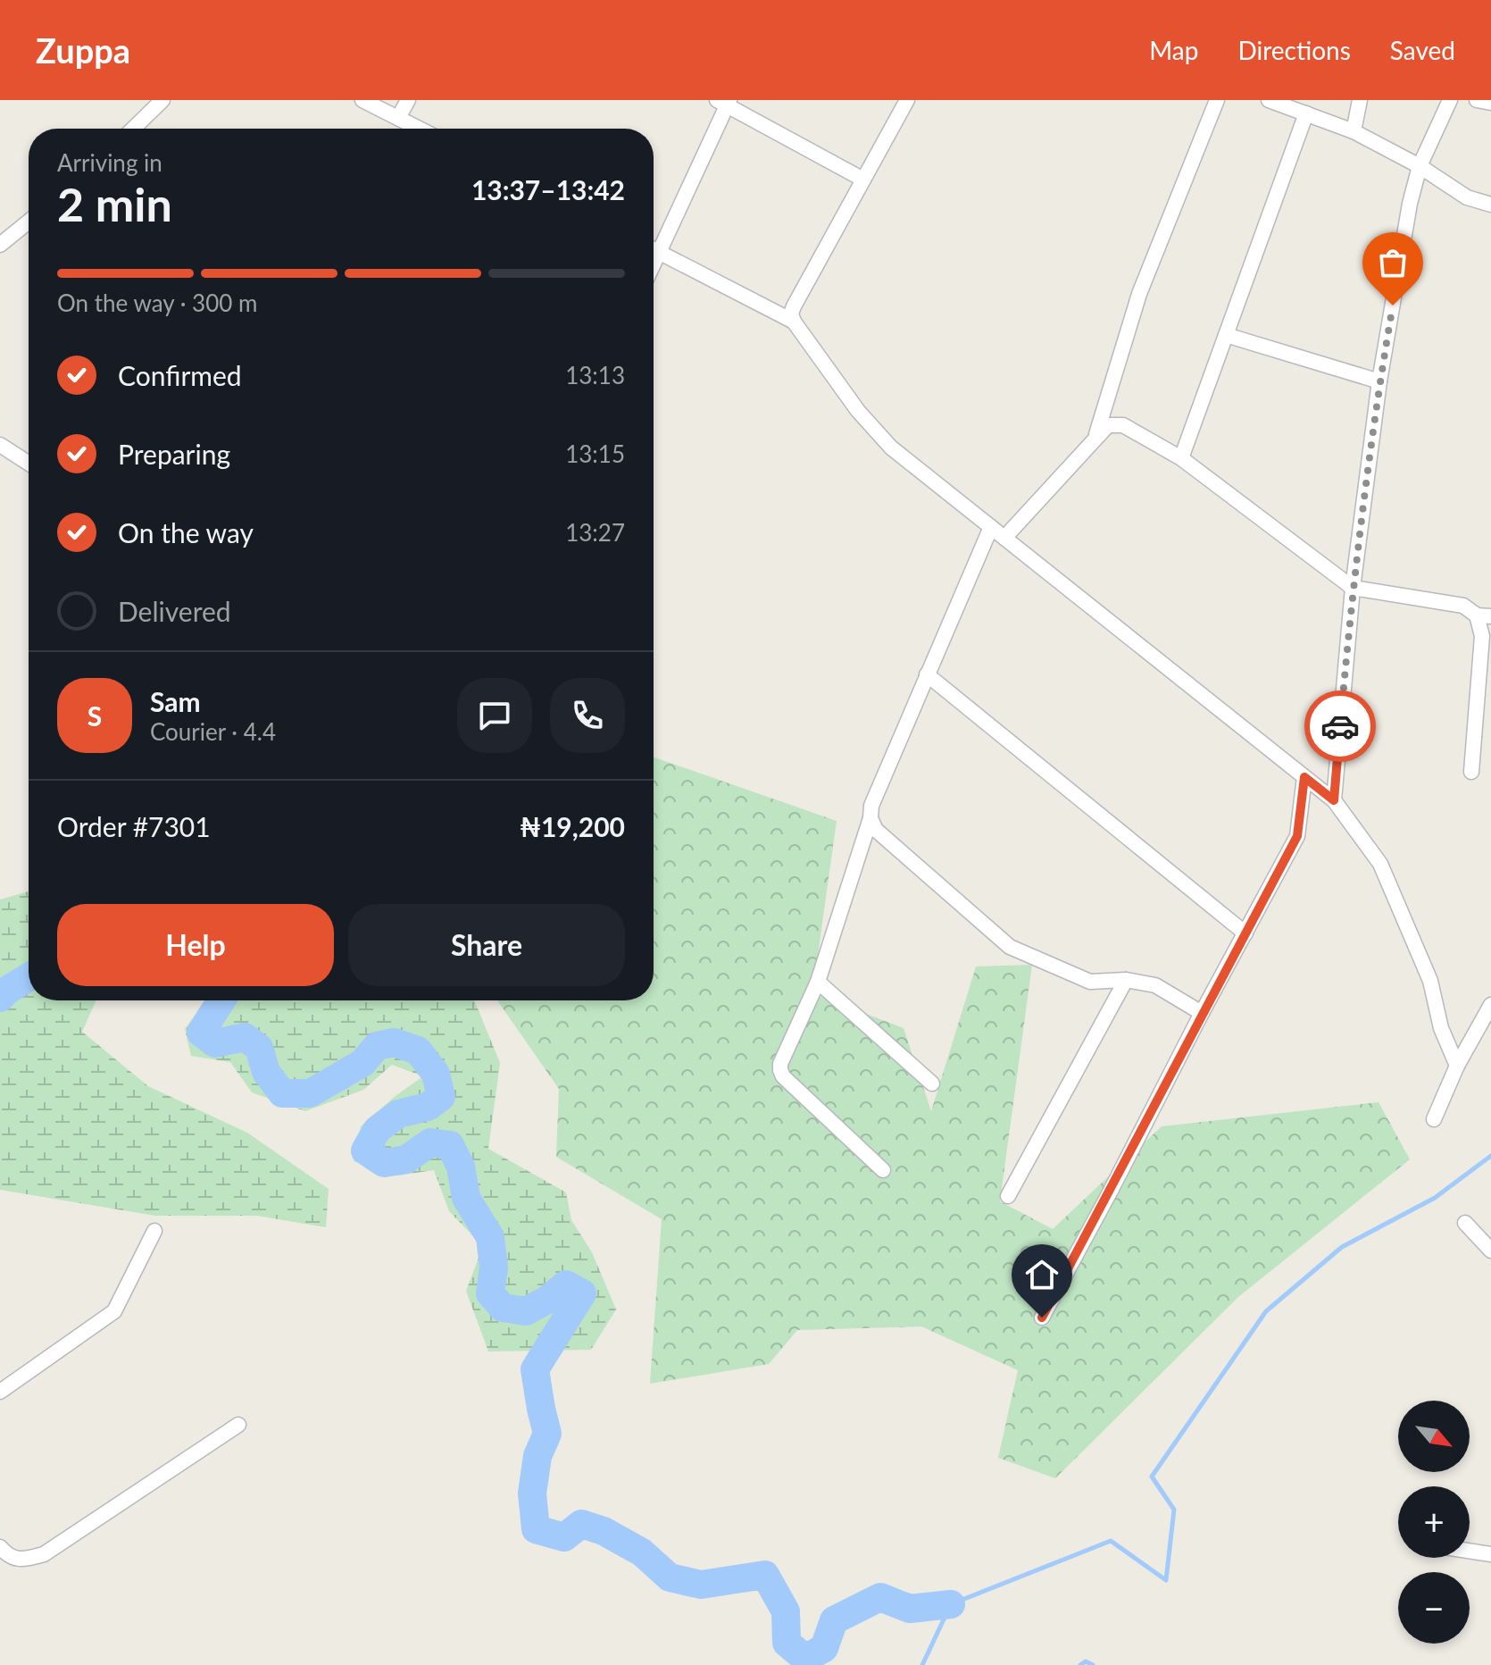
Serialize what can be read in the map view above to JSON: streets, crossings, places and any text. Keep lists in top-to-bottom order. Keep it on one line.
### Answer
{"north":"bottom right","page":{"header":"Zuppa","nav":["Map","Directions","Saved"],"heading":["2 min","Arriving in","13:37–13:42"],"panel":["Sam","Courier · 4.4","Order #7301","₦19,200"],"bar":"On the way · 300 m","list":[["Confirmed","13:13"],["Preparing","13:15"],["On the way","13:27"],"Delivered"],"round":"S","buttons":["Help","Share"],"map_buttons":["+","−"]}}
